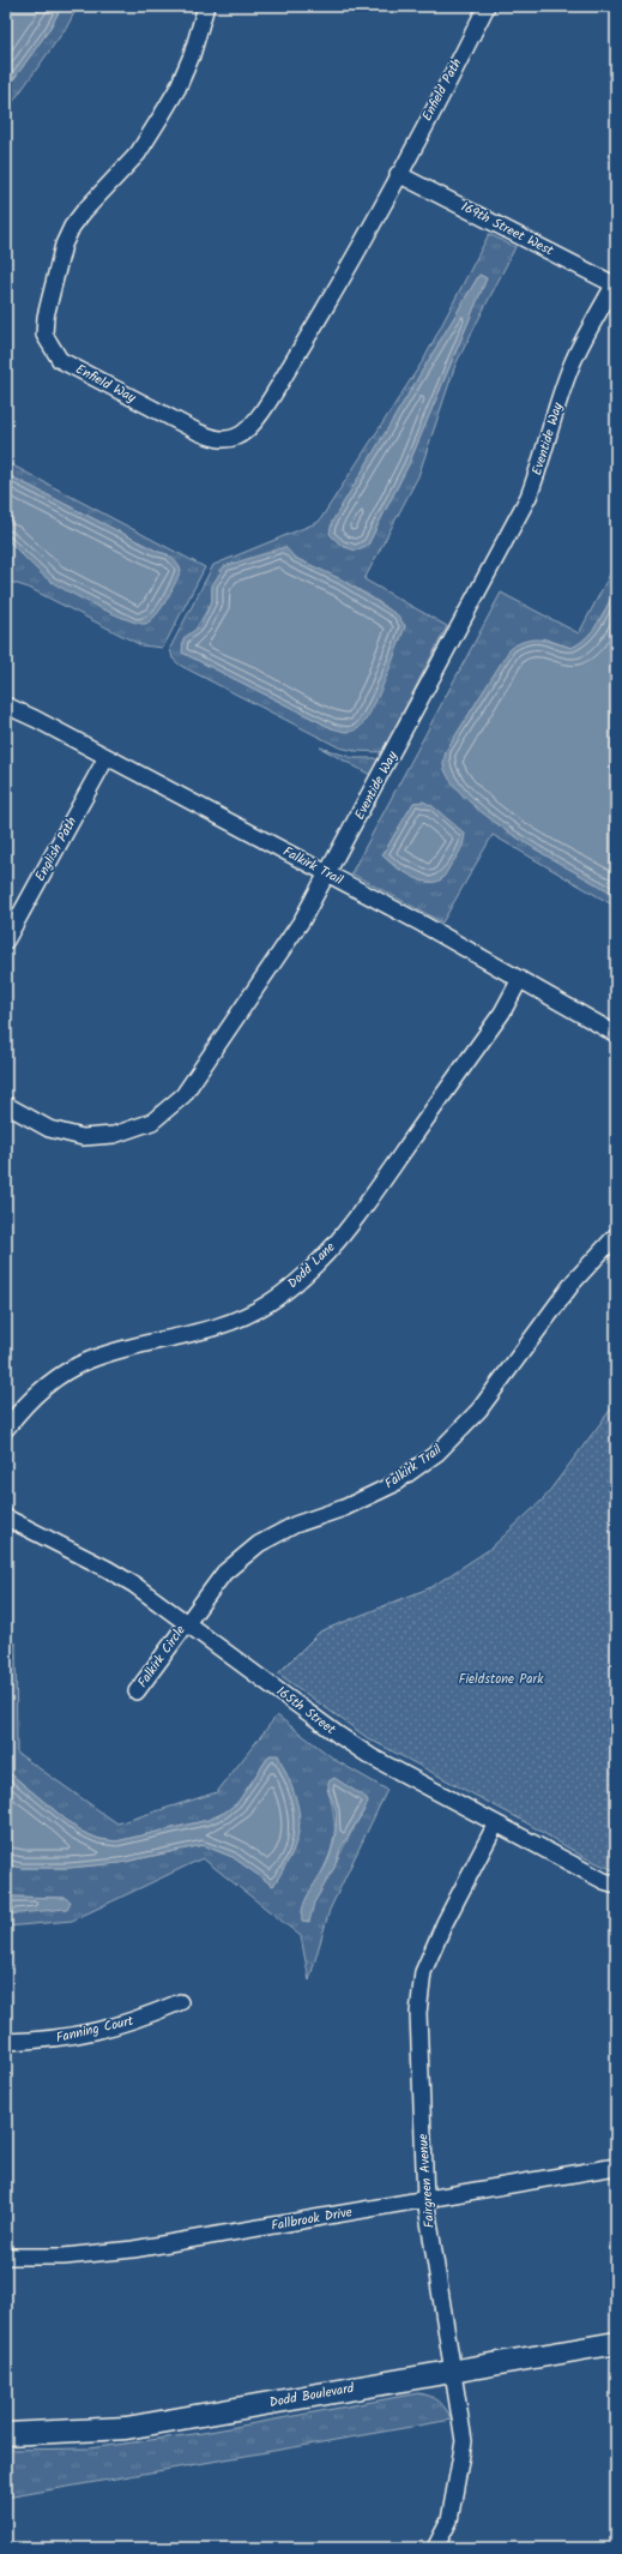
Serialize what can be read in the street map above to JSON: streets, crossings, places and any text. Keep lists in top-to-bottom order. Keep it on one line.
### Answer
{"streets":{"street":["Enfield Path","169th Street West","Enfield Way","Eventide Way","English Path","Falkirk Trail","Dodd Lane","Falkirk Circle","165th Street","Fanning Court","Fairgreen Avenue","Fallbrook Drive","Dodd Boulevard"]},"crossings":[["Enfield Path","169th Street West"],["Enfield Path","Enfield Way"],["169th Street West","Enfield Way"],["169th Street West","Eventide Way"],["Eventide Way","Falkirk Trail"],["English Path","Falkirk Trail"],["Falkirk Trail","Dodd Lane"],["Falkirk Trail","Falkirk Circle"],["Falkirk Trail","165th Street"],["Falkirk Circle","165th Street"],["165th Street","Fairgreen Avenue"],["Fairgreen Avenue","Fallbrook Drive"],["Fairgreen Avenue","Dodd Boulevard"]],"parks":["Fieldstone Park"]}
